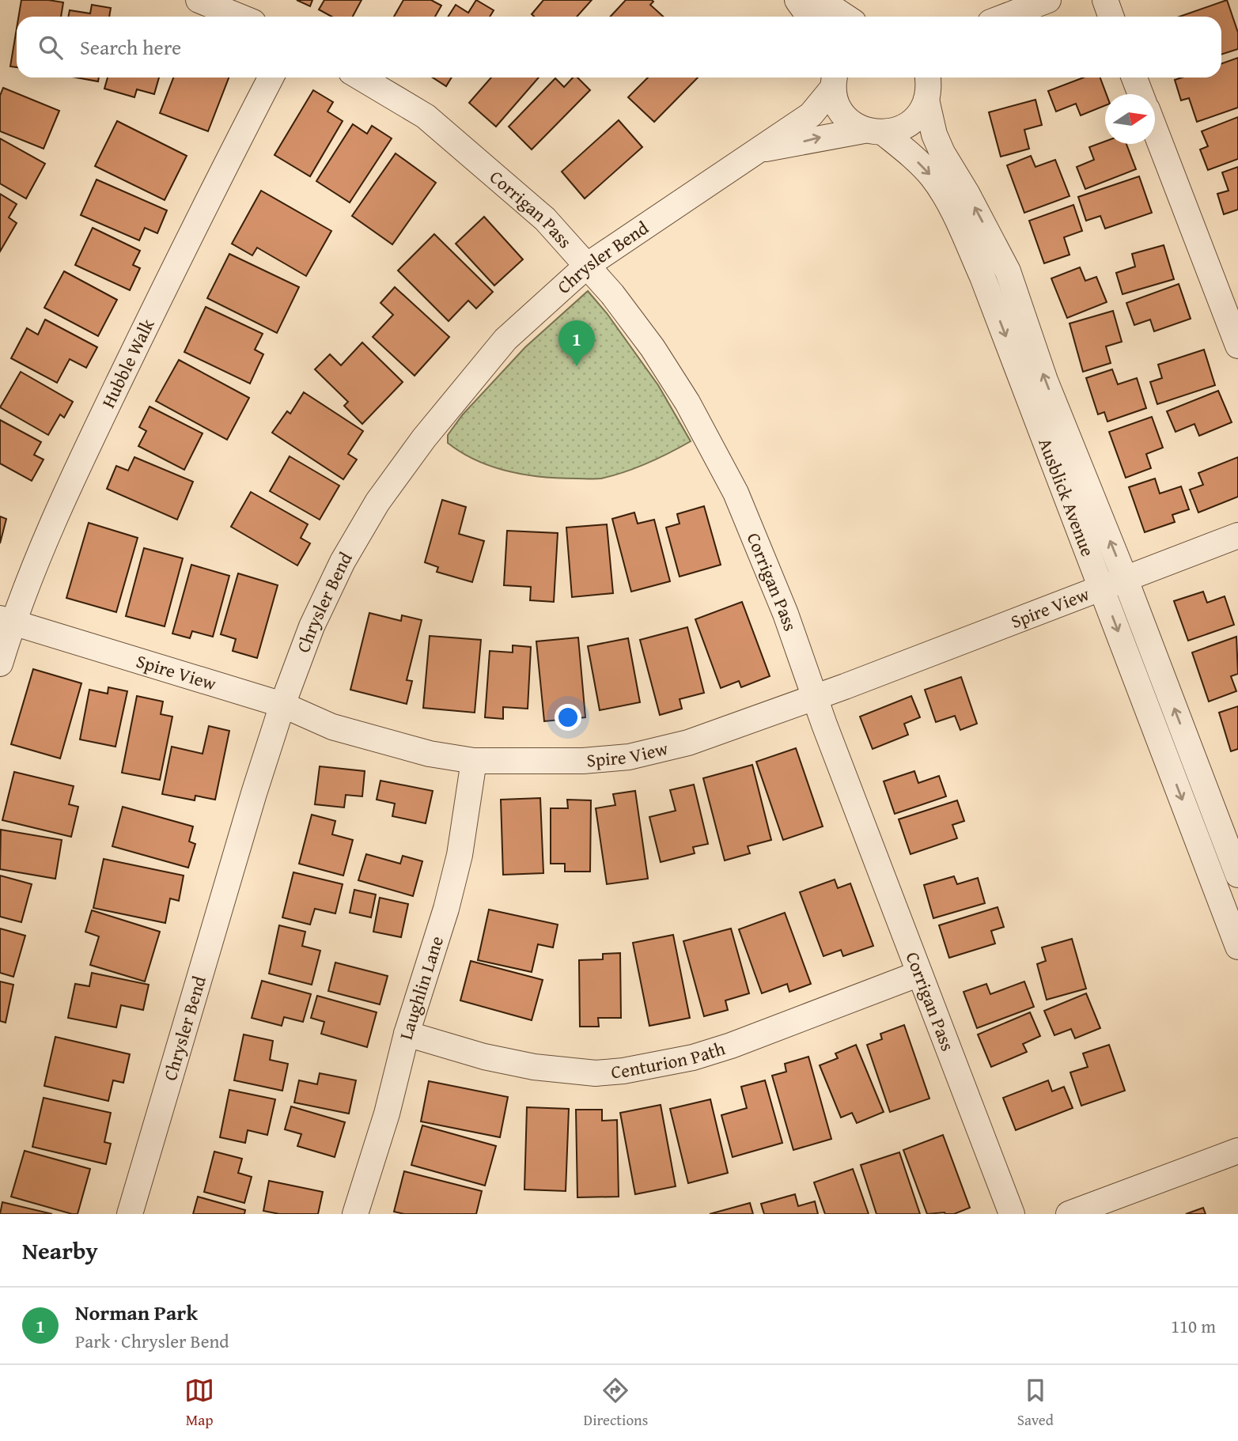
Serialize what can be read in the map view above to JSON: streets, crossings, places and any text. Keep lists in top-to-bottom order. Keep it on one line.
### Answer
{"streets":{"street":["Corrigan Pass","Chrysler Bend","Hubble Walk","Ausblick Avenue","Spire View","Laughlin Lane","Centurion Path"]},"crossings":[["Corrigan Pass","Chrysler Bend"],["Corrigan Pass","Spire View"],["Corrigan Pass","Centurion Path"],["Chrysler Bend","Ausblick Avenue"],["Chrysler Bend","Spire View"],["Hubble Walk","Spire View"],["Ausblick Avenue","Spire View"],["Spire View","Laughlin Lane"],["Laughlin Lane","Centurion Path"]],"north":"right","page":{"search":"Search here","pins":"1","heading":"Nearby","list":[{"mark":"1","name":"Norman Park","note":"Park · Chrysler Bend","value":"110 m"}],"nav":["Map","Directions","Saved"]}}
